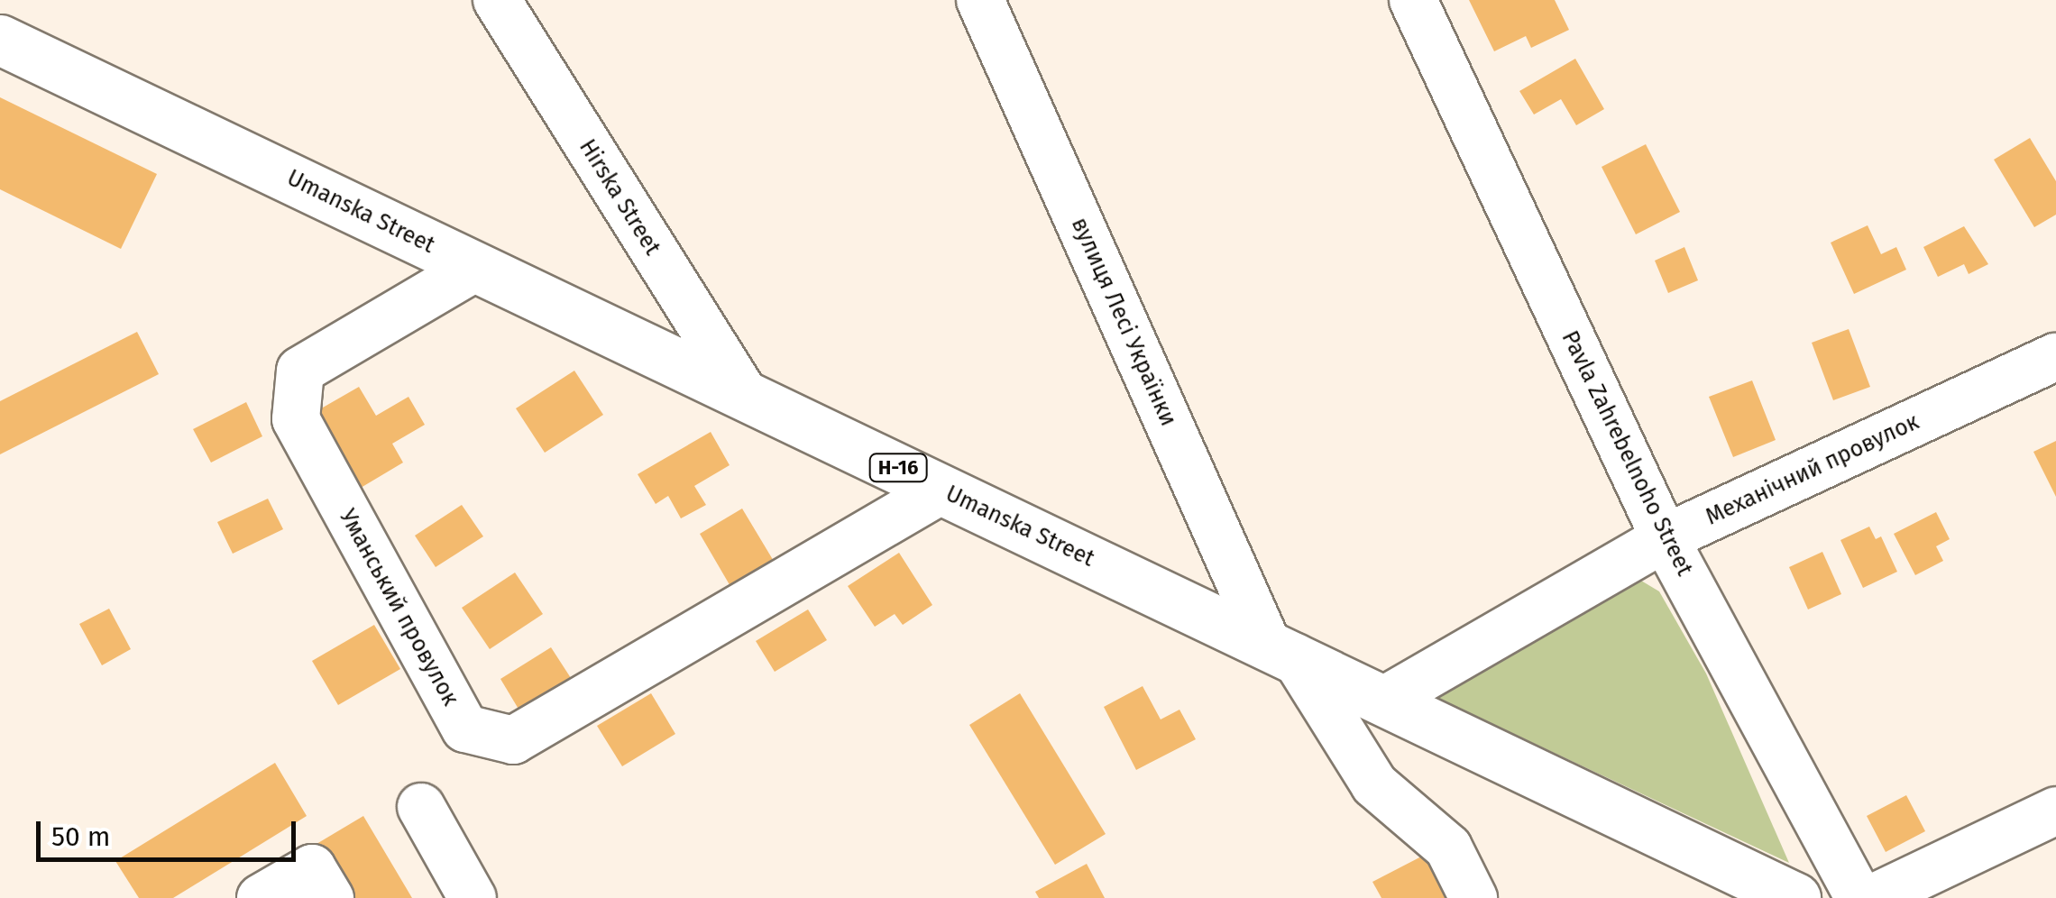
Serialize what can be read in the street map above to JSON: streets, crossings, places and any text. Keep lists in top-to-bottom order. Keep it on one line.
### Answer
{"streets":{"main road":["Umanska Street","Н-16"],"street":["Hirska Street","вулиця Лесі Українки","Pavla Zahrebelnoho Street","Механічний провулок","Уманський провулок"]},"crossings":[["Hirska Street","Umanska Street"],["Umanska Street","вулиця Лесі Українки"],["Umanska Street","Механічний провулок"],["Umanska Street","Уманський провулок"],["Pavla Zahrebelnoho Street","Механічний провулок"]],"scale_bar":"50 m"}
